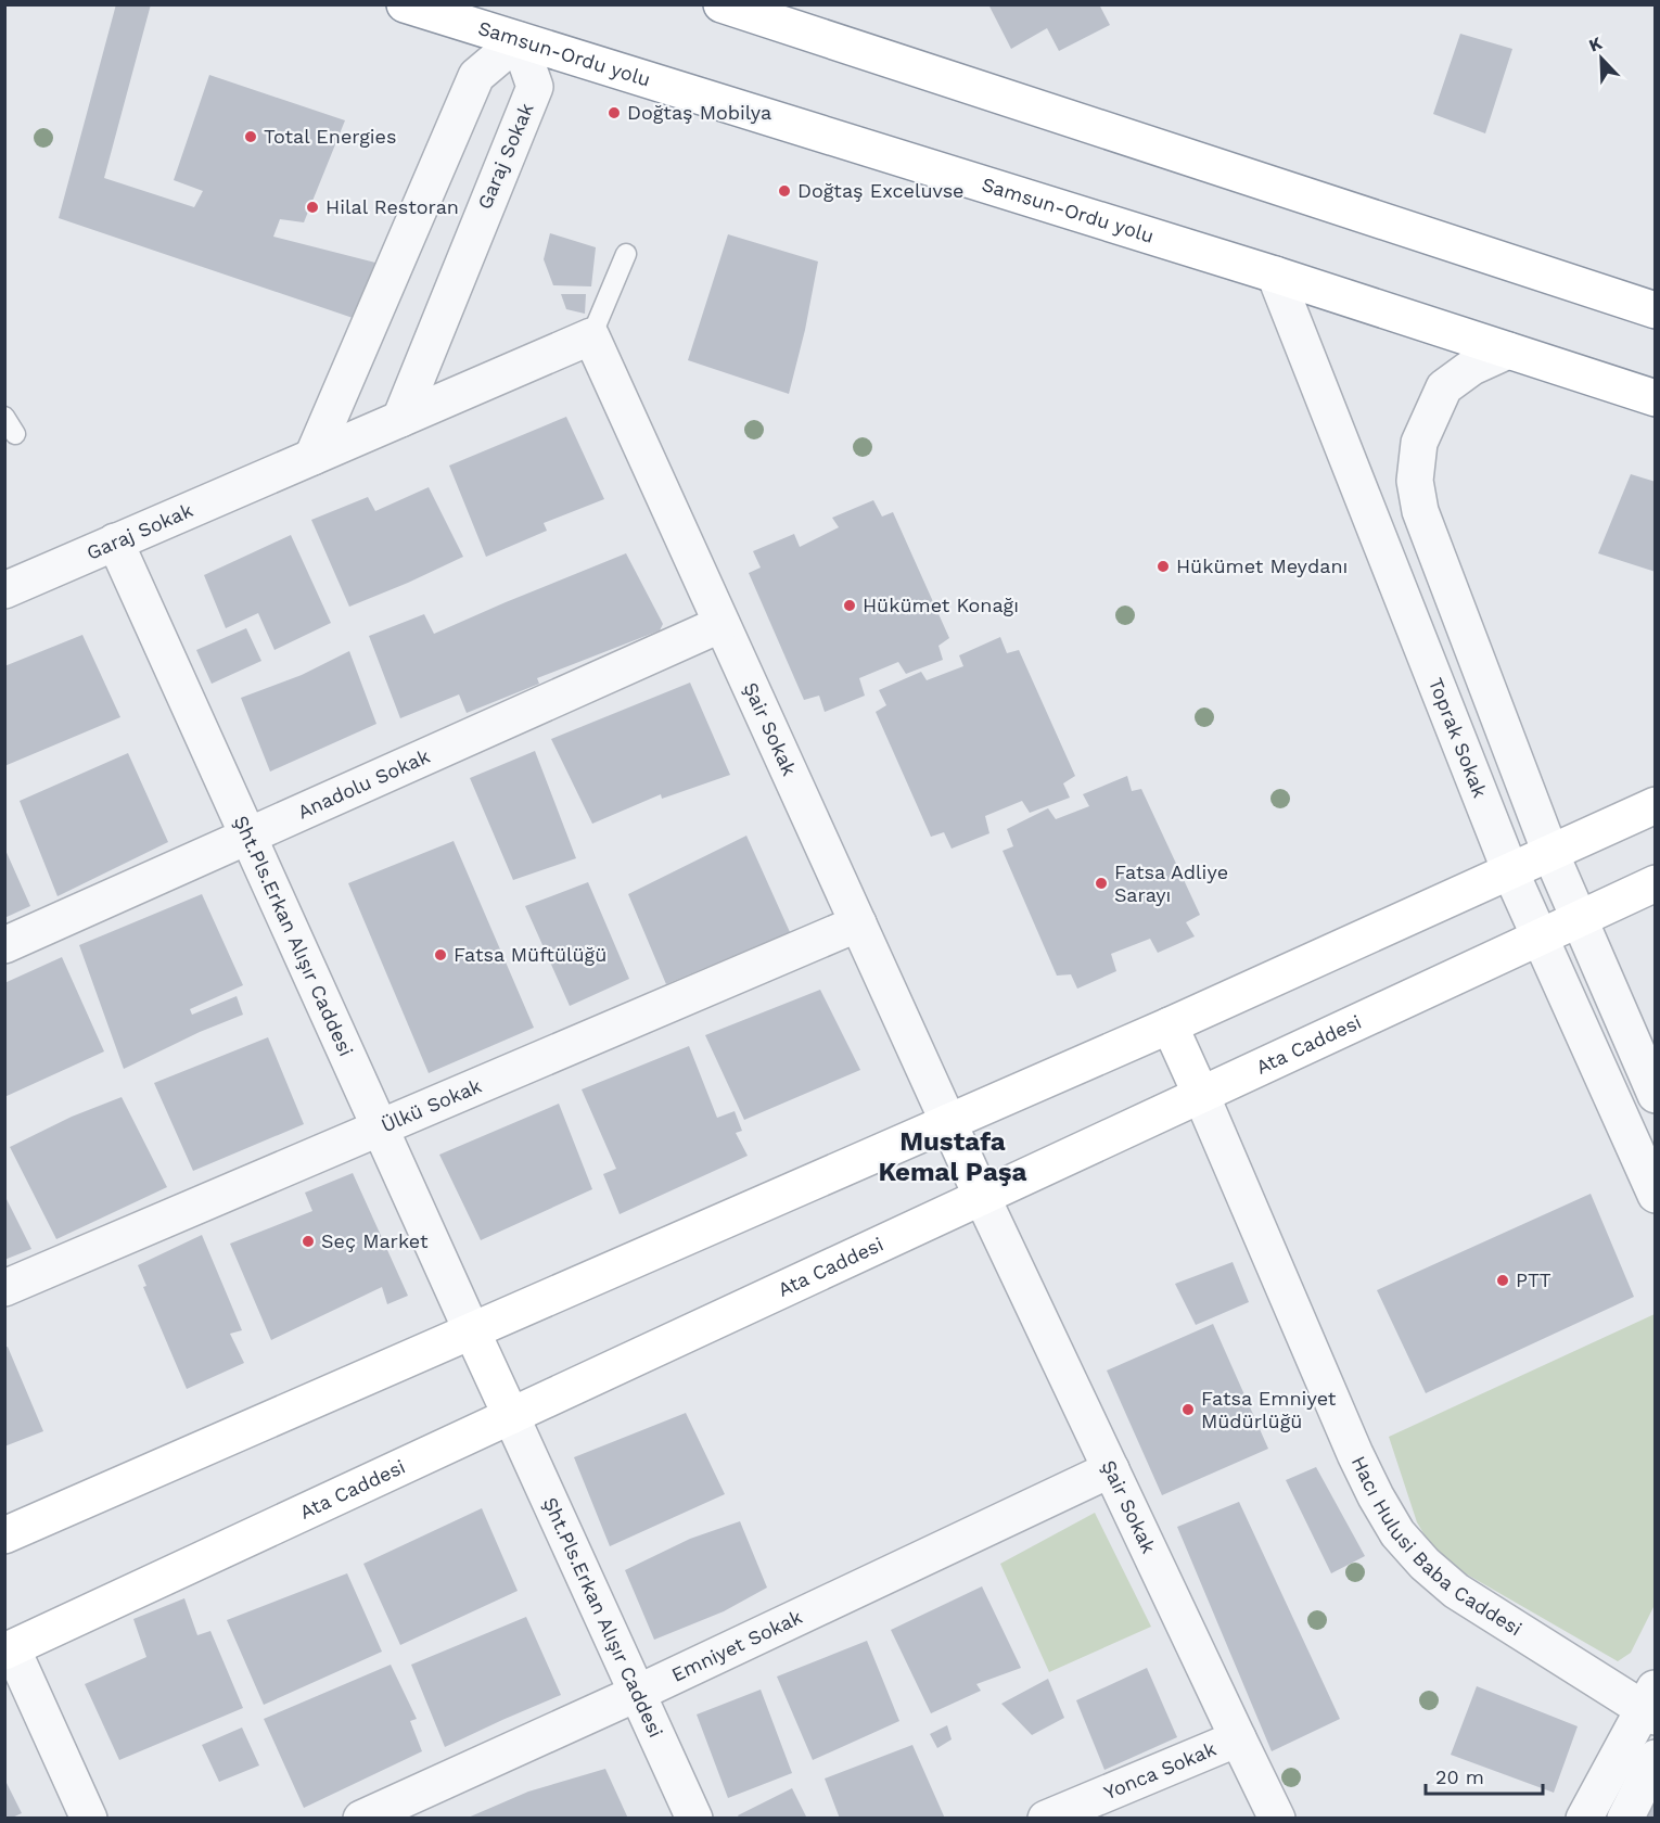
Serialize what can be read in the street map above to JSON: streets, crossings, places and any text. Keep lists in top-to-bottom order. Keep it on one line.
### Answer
{"streets":{"main road":["Samsun-Ordu yolu","Ata Caddesi"],"street":["Garaj Sokak","Şair Sokak","Toprak Sokak","Anadolu Sokak","Şht.Pls.Erkan Alışır Caddesi","Ülkü Sokak","Hacı Hulusi Baba Caddesi","Emniyet Sokak","Yonca Sokak"]},"crossings":[["Samsun-Ordu yolu","Garaj Sokak"],["Samsun-Ordu yolu","Toprak Sokak"],["Garaj Sokak","Şair Sokak"],["Garaj Sokak","Şht.Pls.Erkan Alışır Caddesi"],["Şair Sokak","Anadolu Sokak"],["Şair Sokak","Ata Caddesi"],["Şair Sokak","Ülkü Sokak"],["Şair Sokak","Emniyet Sokak"],["Şair Sokak","Yonca Sokak"],["Toprak Sokak","Ata Caddesi"],["Anadolu Sokak","Şht.Pls.Erkan Alışır Caddesi"],["Şht.Pls.Erkan Alışır Caddesi","Ata Caddesi"],["Şht.Pls.Erkan Alışır Caddesi","Ülkü Sokak"],["Şht.Pls.Erkan Alışır Caddesi","Emniyet Sokak"],["Ata Caddesi","Hacı Hulusi Baba Caddesi"]],"districts":["Mustafa Kemal Paşa"],"places":["Doğtaş Mobilya","Total Energies","Doğtaş Exceluvse","Hilal Restoran","Hükümet Meydanı","Hükümet Konağı","Fatsa Adliye Sarayı","Fatsa Müftülüğü","Seç Market","PTT","Fatsa Emniyet Müdürlüğü"],"scale_bar":"20 m","north":"top left"}
